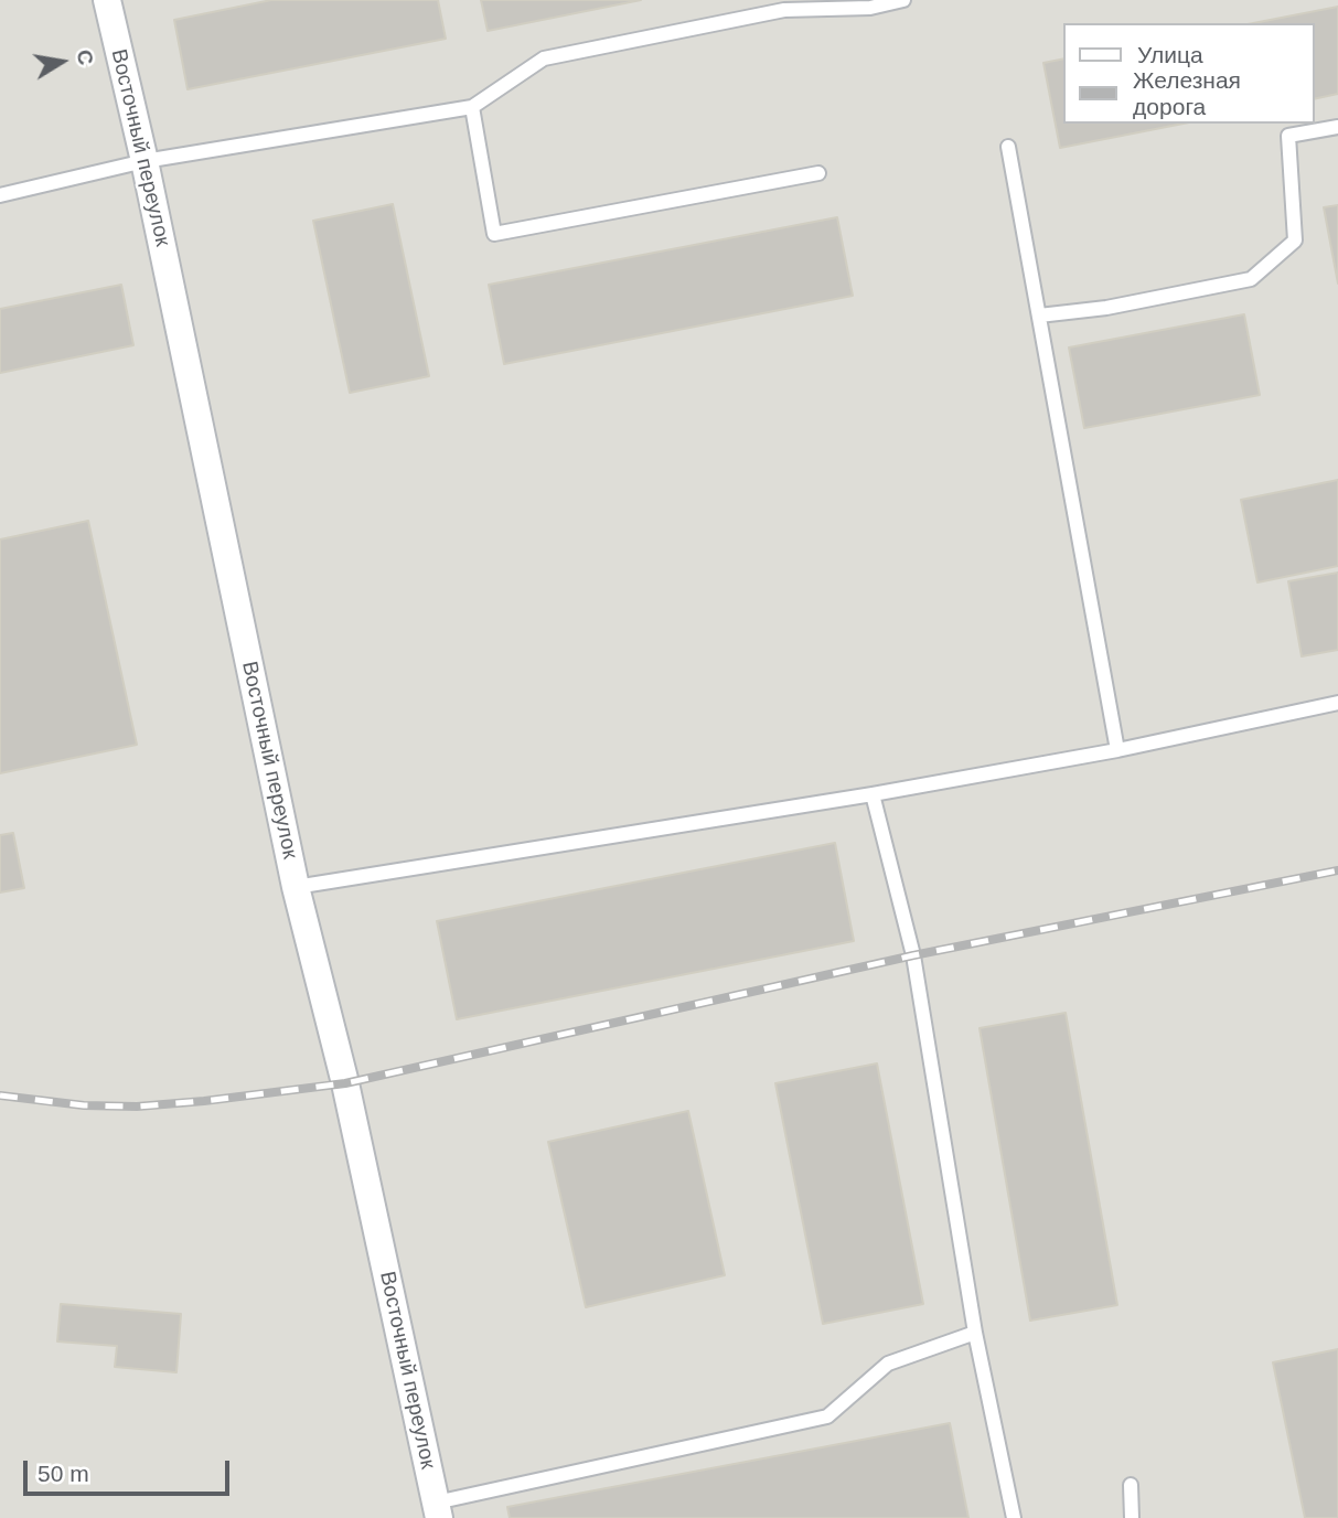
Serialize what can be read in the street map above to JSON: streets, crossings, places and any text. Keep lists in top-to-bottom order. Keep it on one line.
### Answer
{"streets":{"street":["Восточный переулок"]},"legend":["Улица","Железная дорога"],"scale_bar":"50 m","north":"right"}
